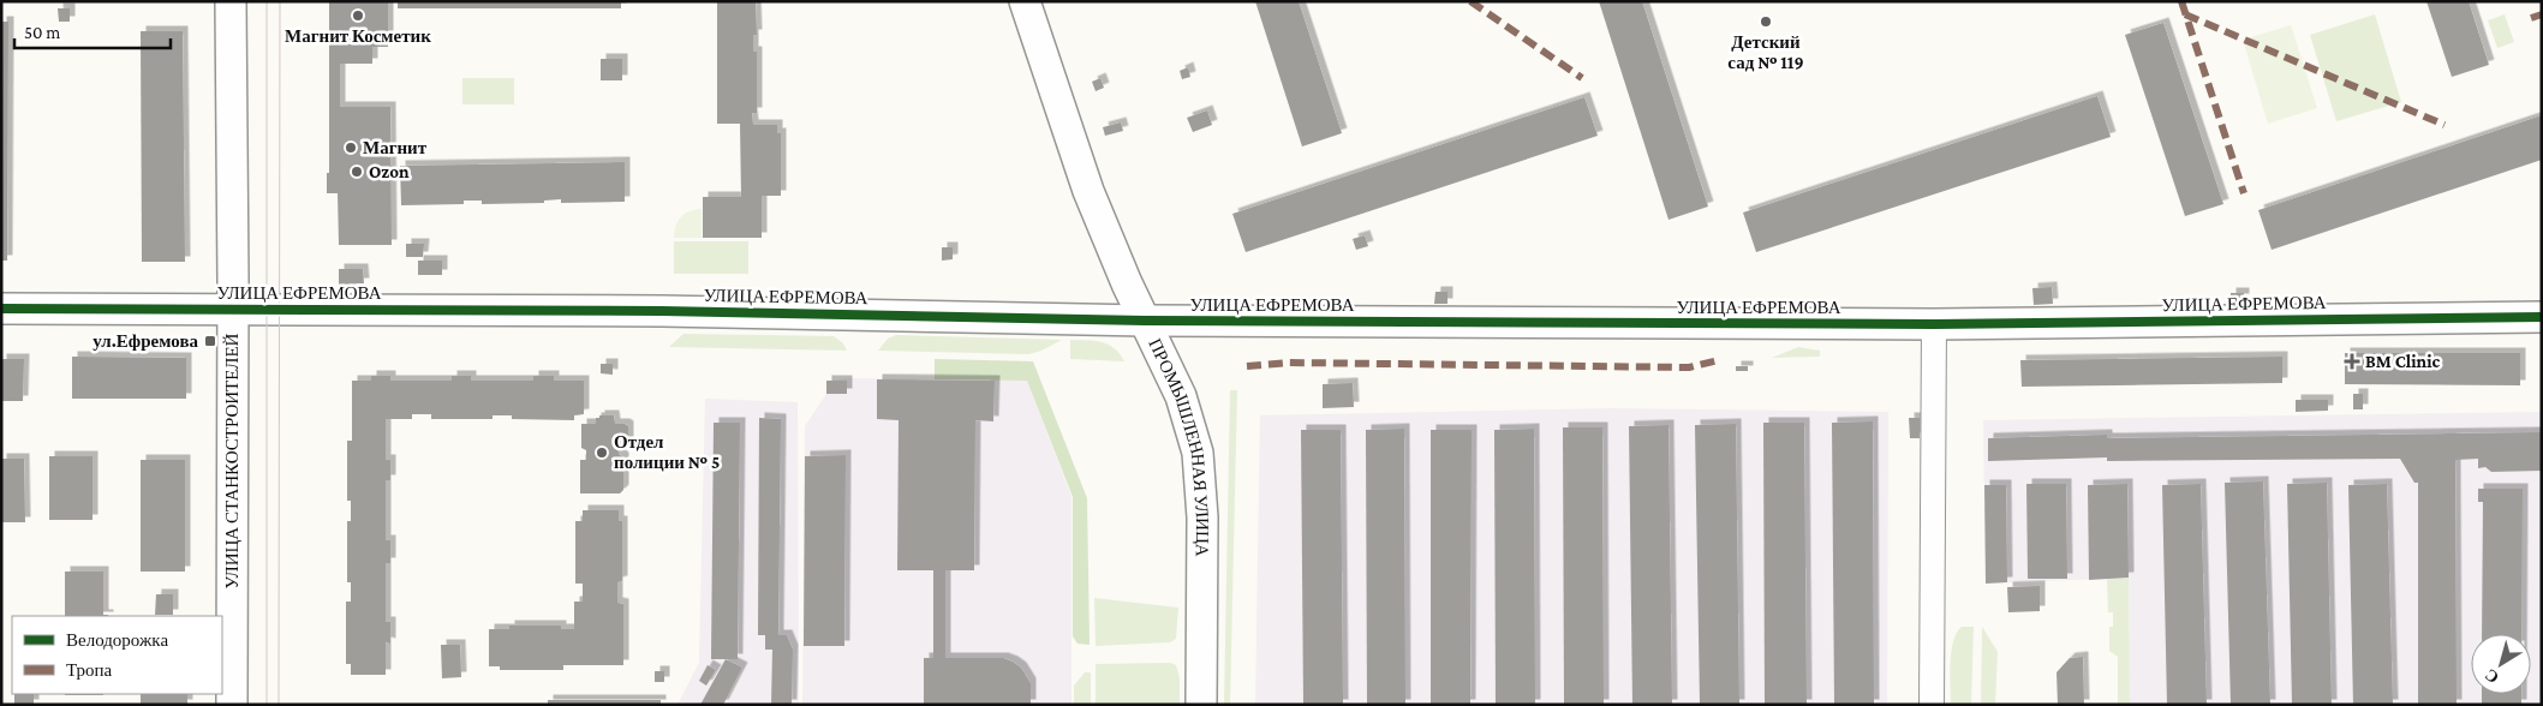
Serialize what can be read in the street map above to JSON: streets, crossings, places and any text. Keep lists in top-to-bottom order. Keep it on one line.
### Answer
{"streets":{"street":["УЛИЦА ЕФРЕМОВА","ПРОМЫШЛЕННАЯ УЛИЦА","УЛИЦА СТАНКОСТРОИТЕЛЕЙ"]},"crossings":[["УЛИЦА ЕФРЕМОВА","ПРОМЫШЛЕННАЯ УЛИЦА"],["УЛИЦА ЕФРЕМОВА","УЛИЦА СТАНКОСТРОИТЕЛЕЙ"]],"places":{"other":["Магнит Косметик","Детский сад № 119","Магнит","Ozon","Отдел полиции № 5"],"transit":["ул.Ефремова"],"health":["BM Clinic"]},"legend":["Велодорожка","Тропа"],"scale_bar":"50 m","north":"bottom left"}
